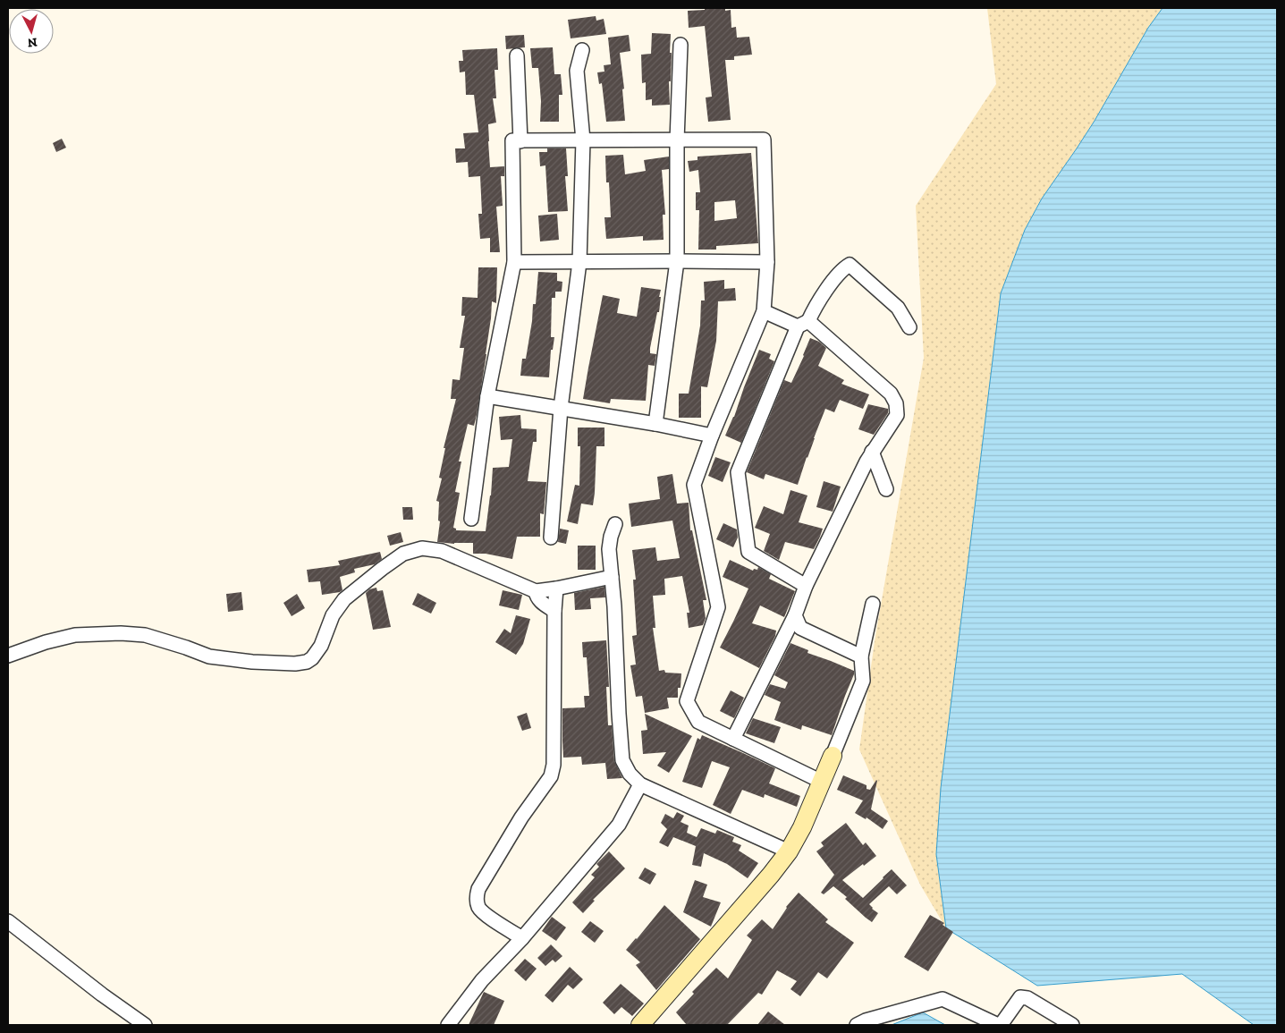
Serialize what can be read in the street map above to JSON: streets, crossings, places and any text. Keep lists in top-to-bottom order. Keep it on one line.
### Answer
{"north":"bottom"}
